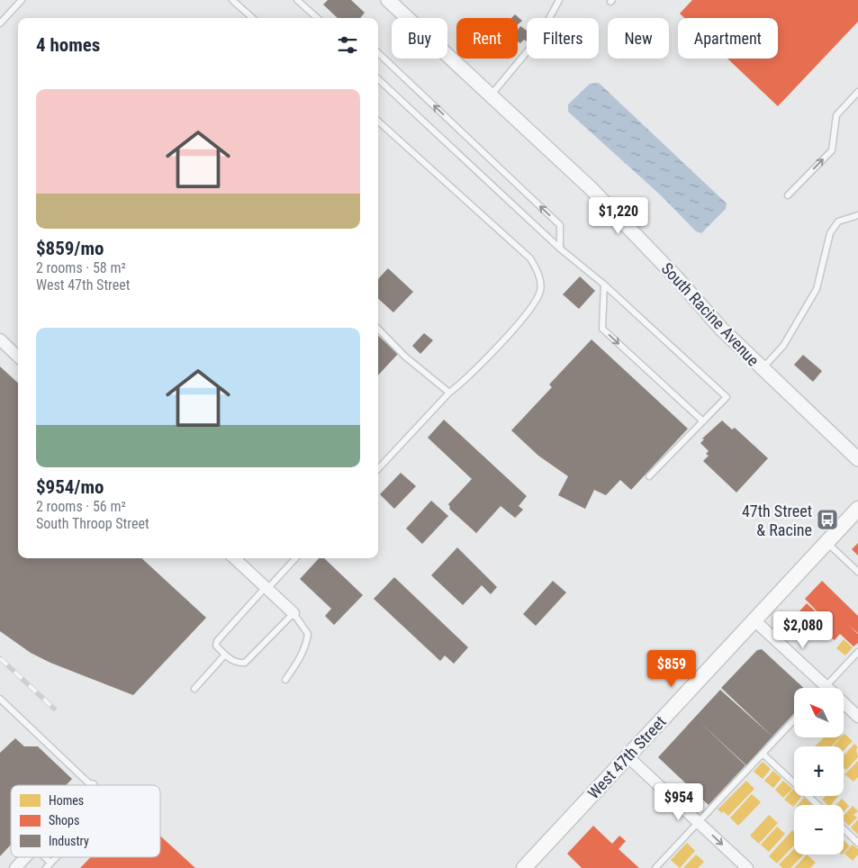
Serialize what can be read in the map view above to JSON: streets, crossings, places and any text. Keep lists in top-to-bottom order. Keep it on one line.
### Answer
{"streets":{"main road":["West 47th Street"],"street":["South Racine Avenue"]},"places":{"bus stop":["47th Street & Racine"]},"legend":["Homes","Shops","Industry"],"north":"top left","page":{"chip":["Buy","Rent","Filters","New","Apartment"],"heading":"4 homes","list":[{"name":"$859/mo","note":"2 rooms · 58 m² · West 47th Street"},{"name":"$954/mo","note":"2 rooms · 56 m² · South Throop Street"}],"price":["$1,220","$2,080","$859","$954"],"map_buttons":["+","−"]}}
